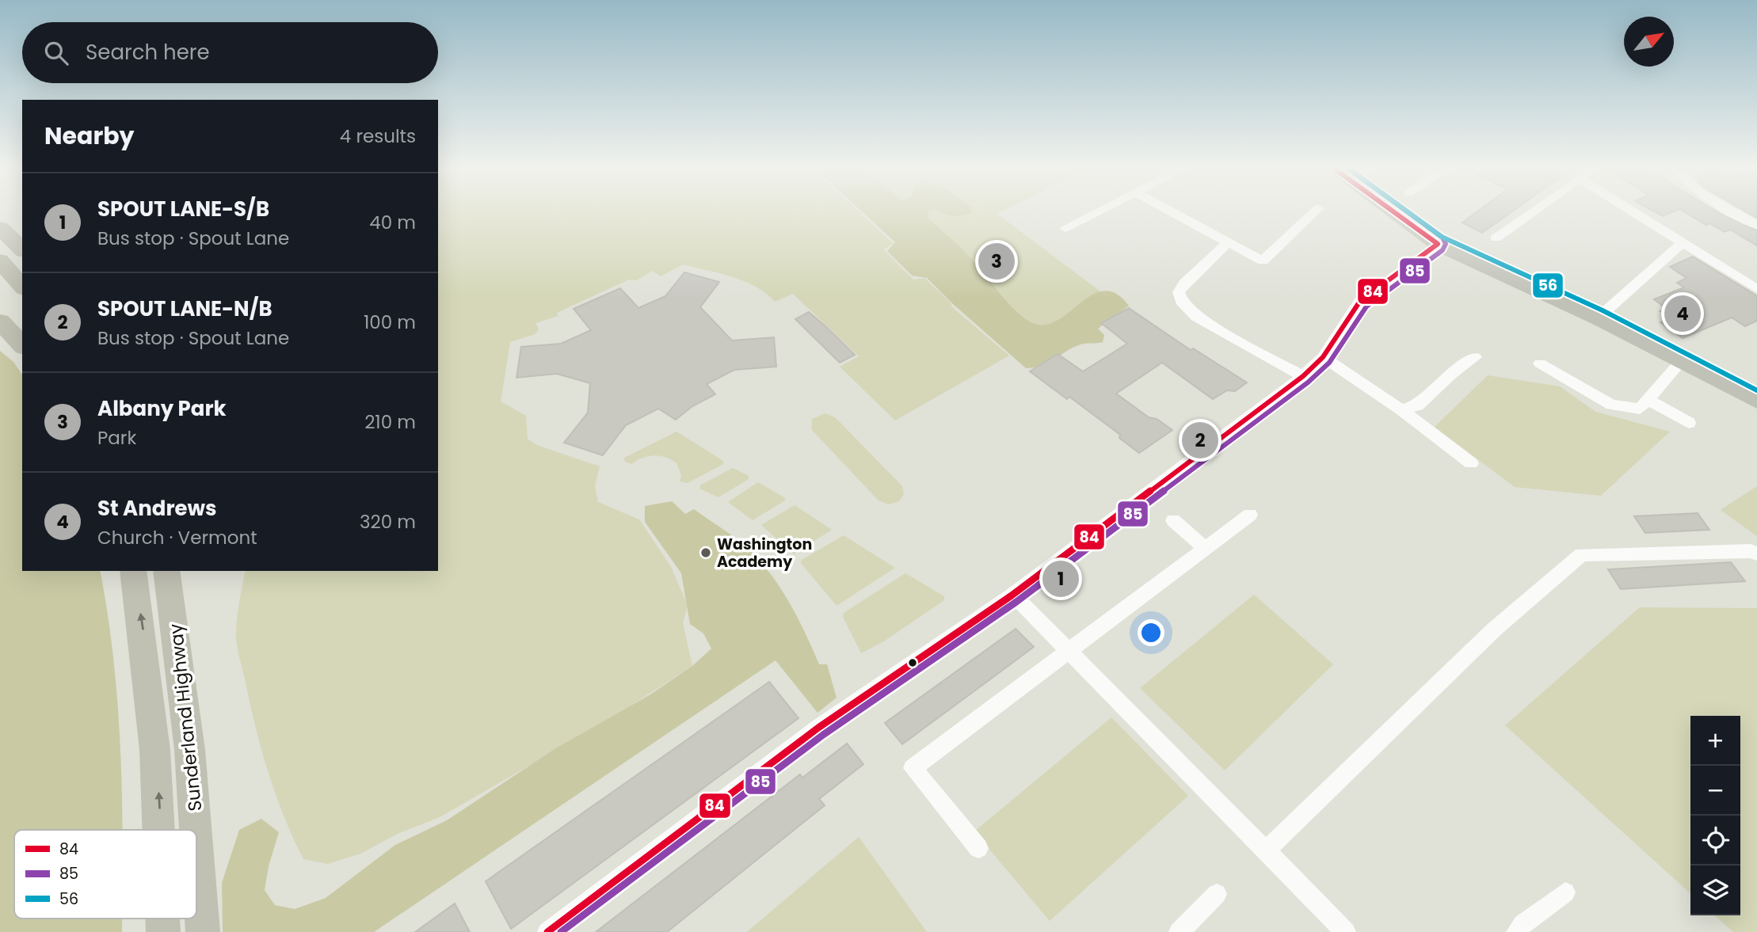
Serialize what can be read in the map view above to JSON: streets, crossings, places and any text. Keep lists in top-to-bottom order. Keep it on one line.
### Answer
{"streets":{"highway":["Sunderland Highway"]},"places":["Washington Academy"],"lines":["transit line 84","transit line 85","transit line 56"],"legend":["84","85","56"],"north":"top right","page":{"search":"Search here","heading":["Nearby","4 results"],"list":[{"mark":"1","name":"SPOUT LANE-S/B","note":"Bus stop · Spout Lane","value":"40 m"},{"mark":"2","name":"SPOUT LANE-N/B","note":"Bus stop · Spout Lane","value":"100 m"},{"mark":"3","name":"Albany Park","note":"Park","value":"210 m"},{"mark":"4","name":"St Andrews","note":"Church · Vermont","value":"320 m"}],"pins":["3","4","2","1"],"map_buttons":["+","−"]}}
